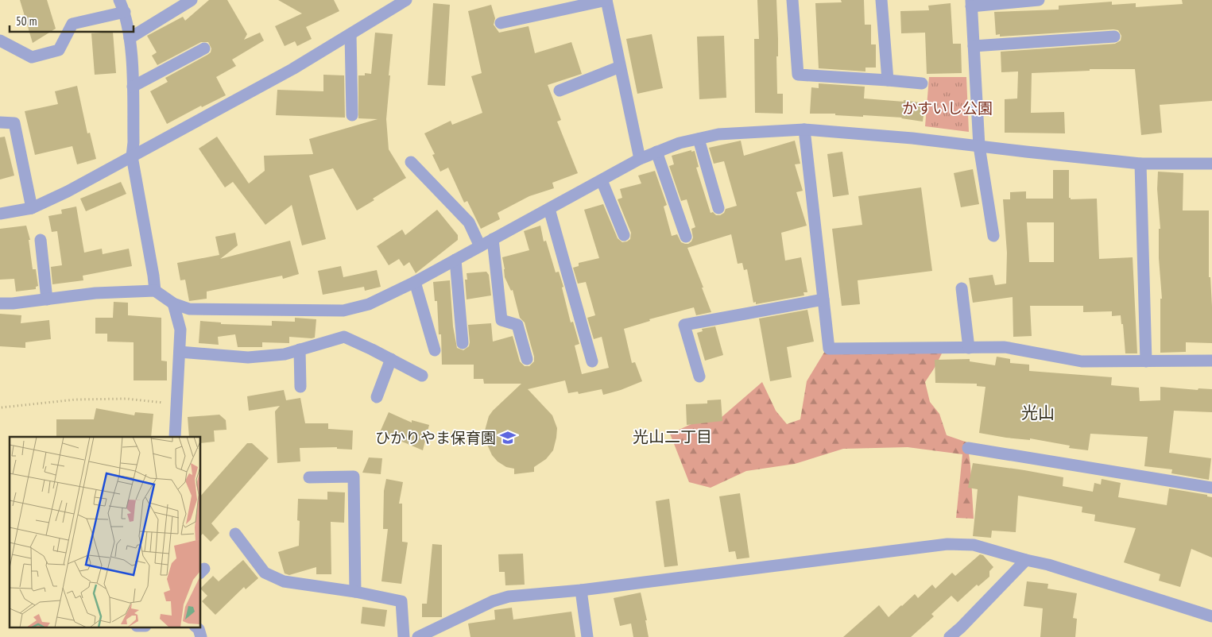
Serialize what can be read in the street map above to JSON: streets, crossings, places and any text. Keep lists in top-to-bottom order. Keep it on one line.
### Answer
{"districts":["光山","光山二丁目"],"parks":["かすいし公園"],"places":{"school or university":["ひかりやま保育園"]},"scale_bar":"50 m"}
